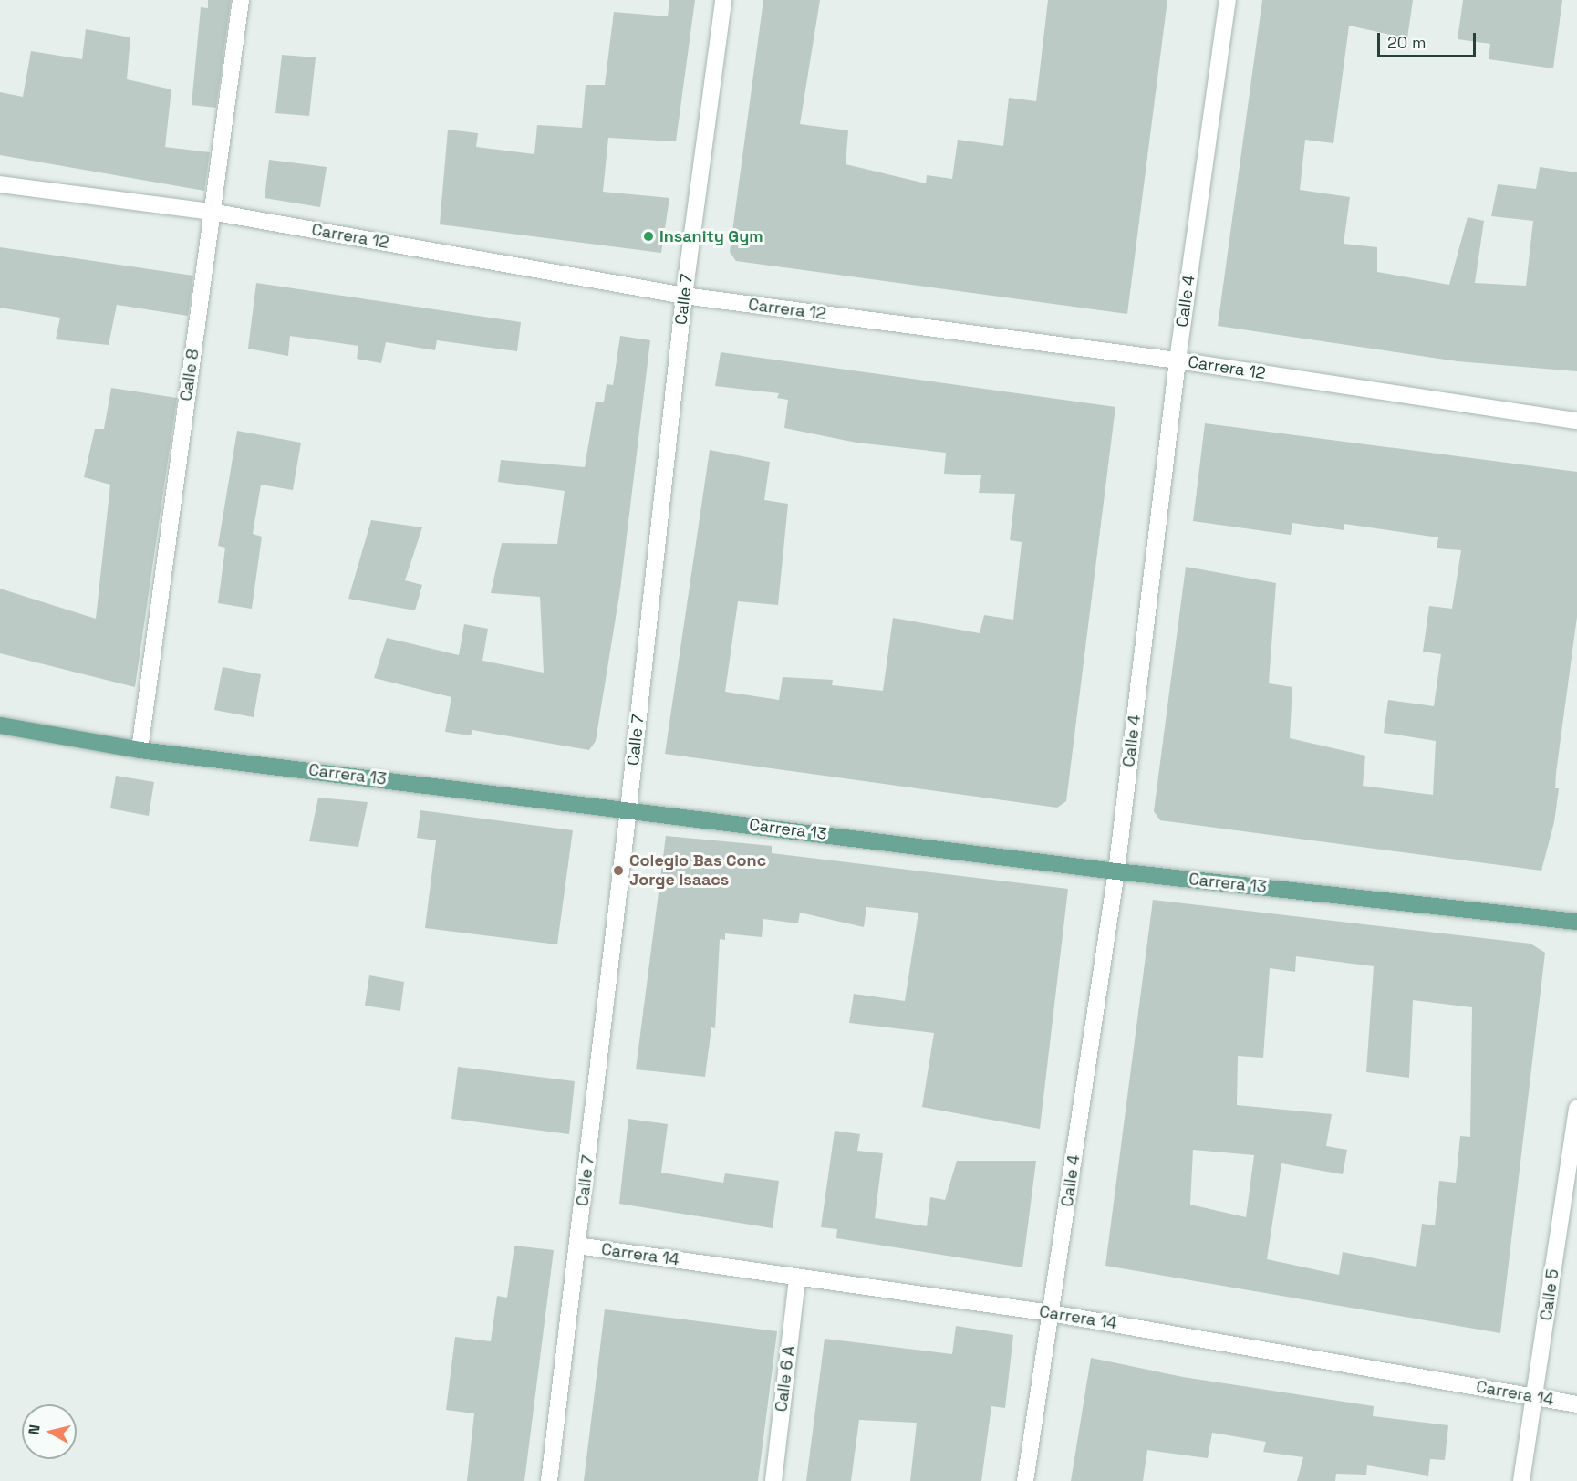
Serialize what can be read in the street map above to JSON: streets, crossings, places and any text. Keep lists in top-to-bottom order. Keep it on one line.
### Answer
{"streets":{"main road":["Carrera 13"],"street":["Carrera 12","Calle 7","Calle 4","Calle 8","Carrera 14","Calle 5","Calle 6 A"]},"crossings":[["Carrera 12","Calle 7"],["Carrera 12","Calle 4"],["Carrera 12","Calle 8"],["Calle 7","Carrera 13"],["Calle 7","Carrera 14"],["Calle 4","Carrera 13"],["Calle 4","Carrera 14"],["Calle 8","Carrera 13"],["Carrera 14","Calle 5"],["Carrera 14","Calle 6 A"]],"places":["Insanity Gym","Colegio Bas Conc Jorge Isaacs"],"scale_bar":"20 m","north":"left"}
